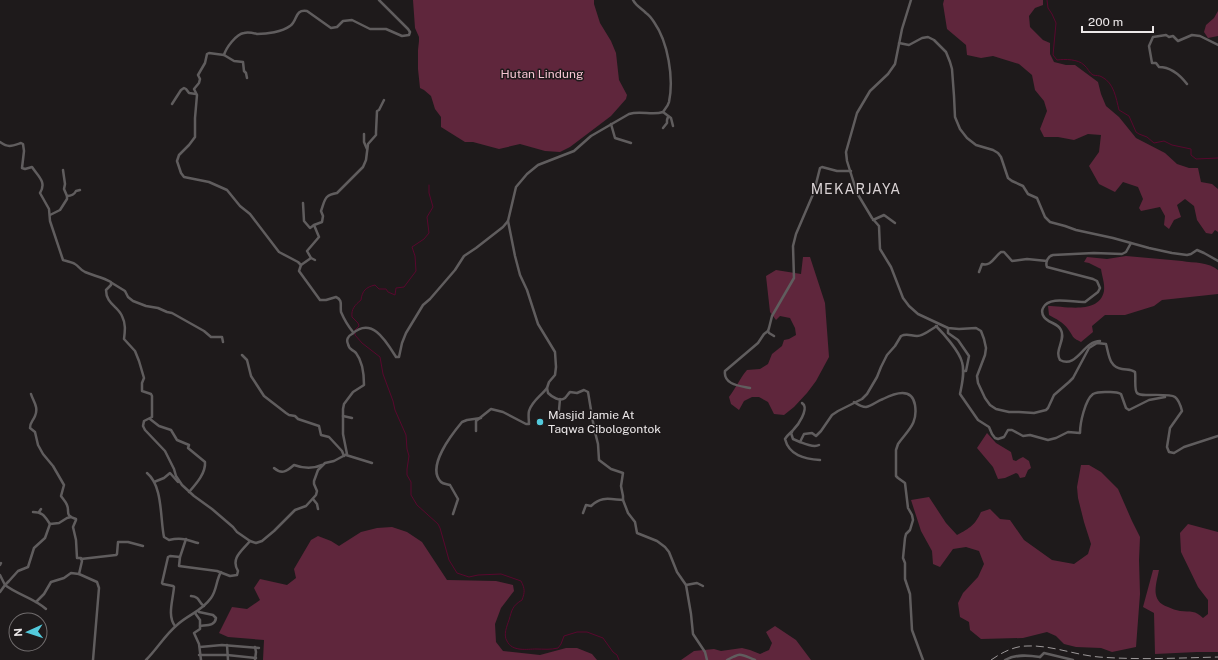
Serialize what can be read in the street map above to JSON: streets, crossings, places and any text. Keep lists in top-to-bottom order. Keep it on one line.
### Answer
{"districts":["MEKARJAYA"],"parks":["Hutan Lindung"],"places":["Masjid Jamie At Taqwa Cibologontok"],"scale_bar":"200 m","north":"left"}
